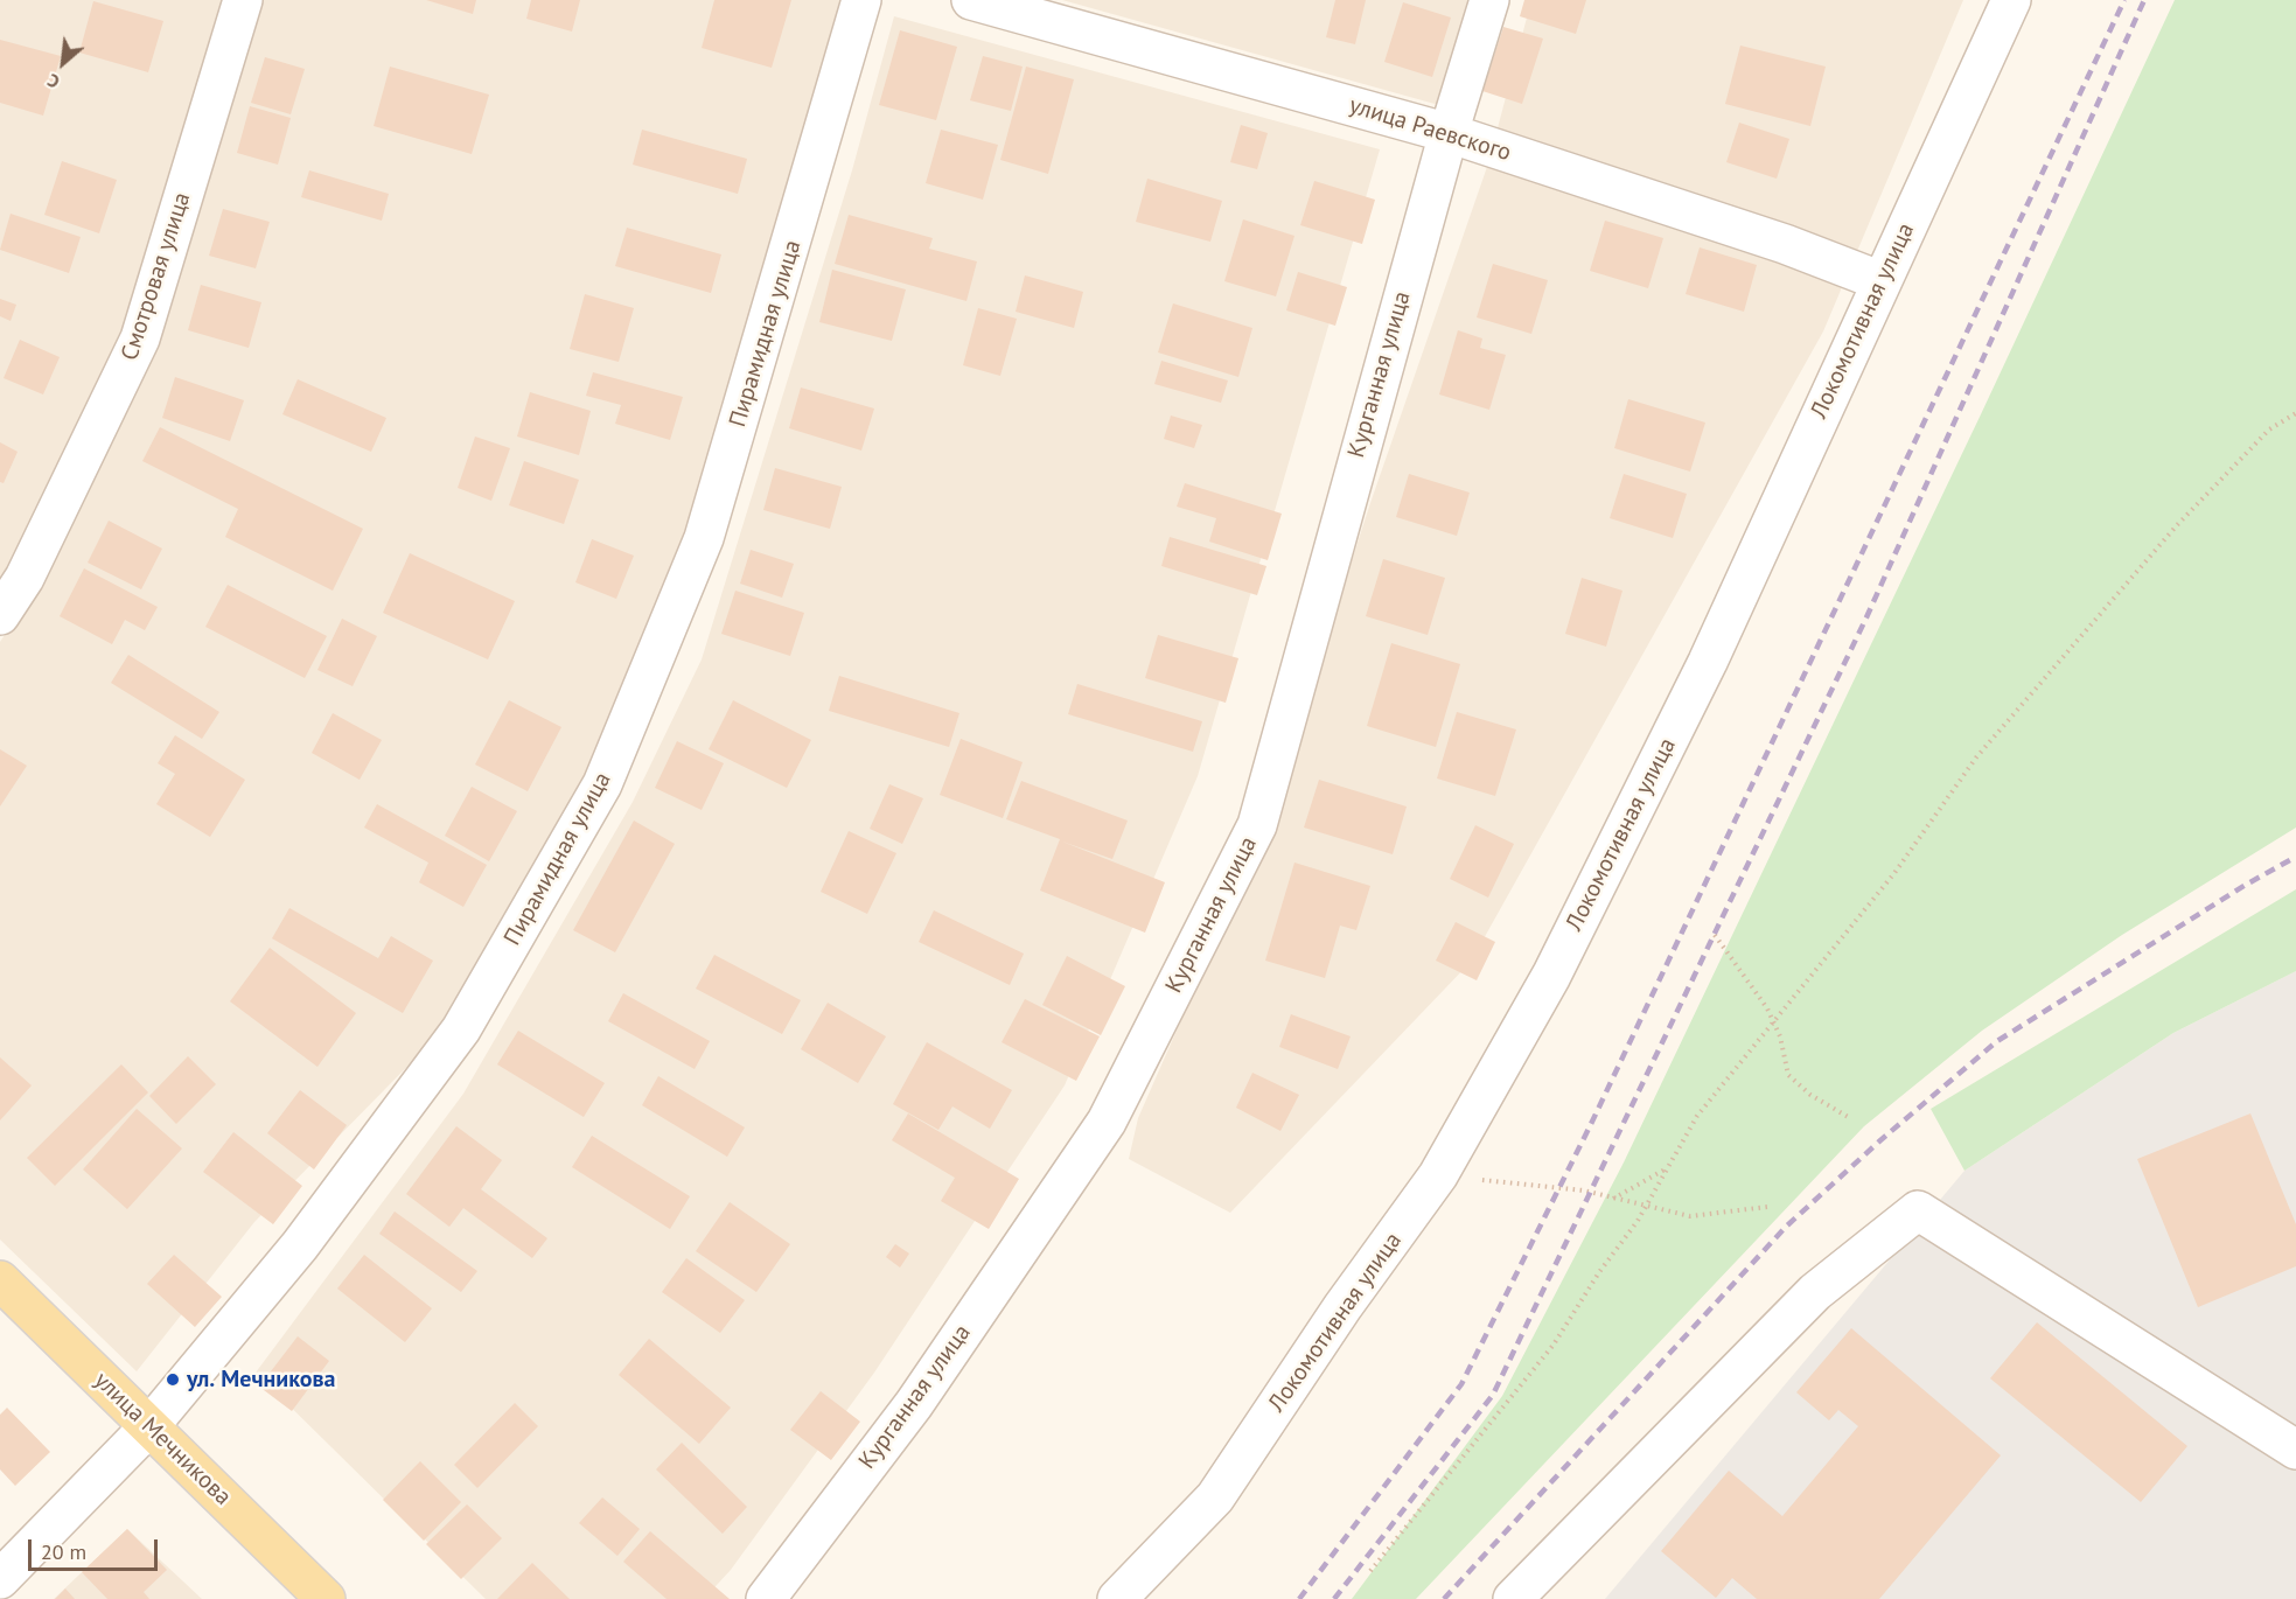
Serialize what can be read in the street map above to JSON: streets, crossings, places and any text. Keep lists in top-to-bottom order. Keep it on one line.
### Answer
{"streets":{"main road":["улица Мечникова"],"street":["улица Раевского","Смотровая улица","Локомотивная улица","Пирамидная улица","Курганная улица"]},"crossings":[["улица Раевского","Локомотивная улица"],["улица Раевского","Курганная улица"],["Пирамидная улица","улица Мечникова"]],"places":["ул. Мечникова"],"scale_bar":"20 m","north":"bottom left"}
